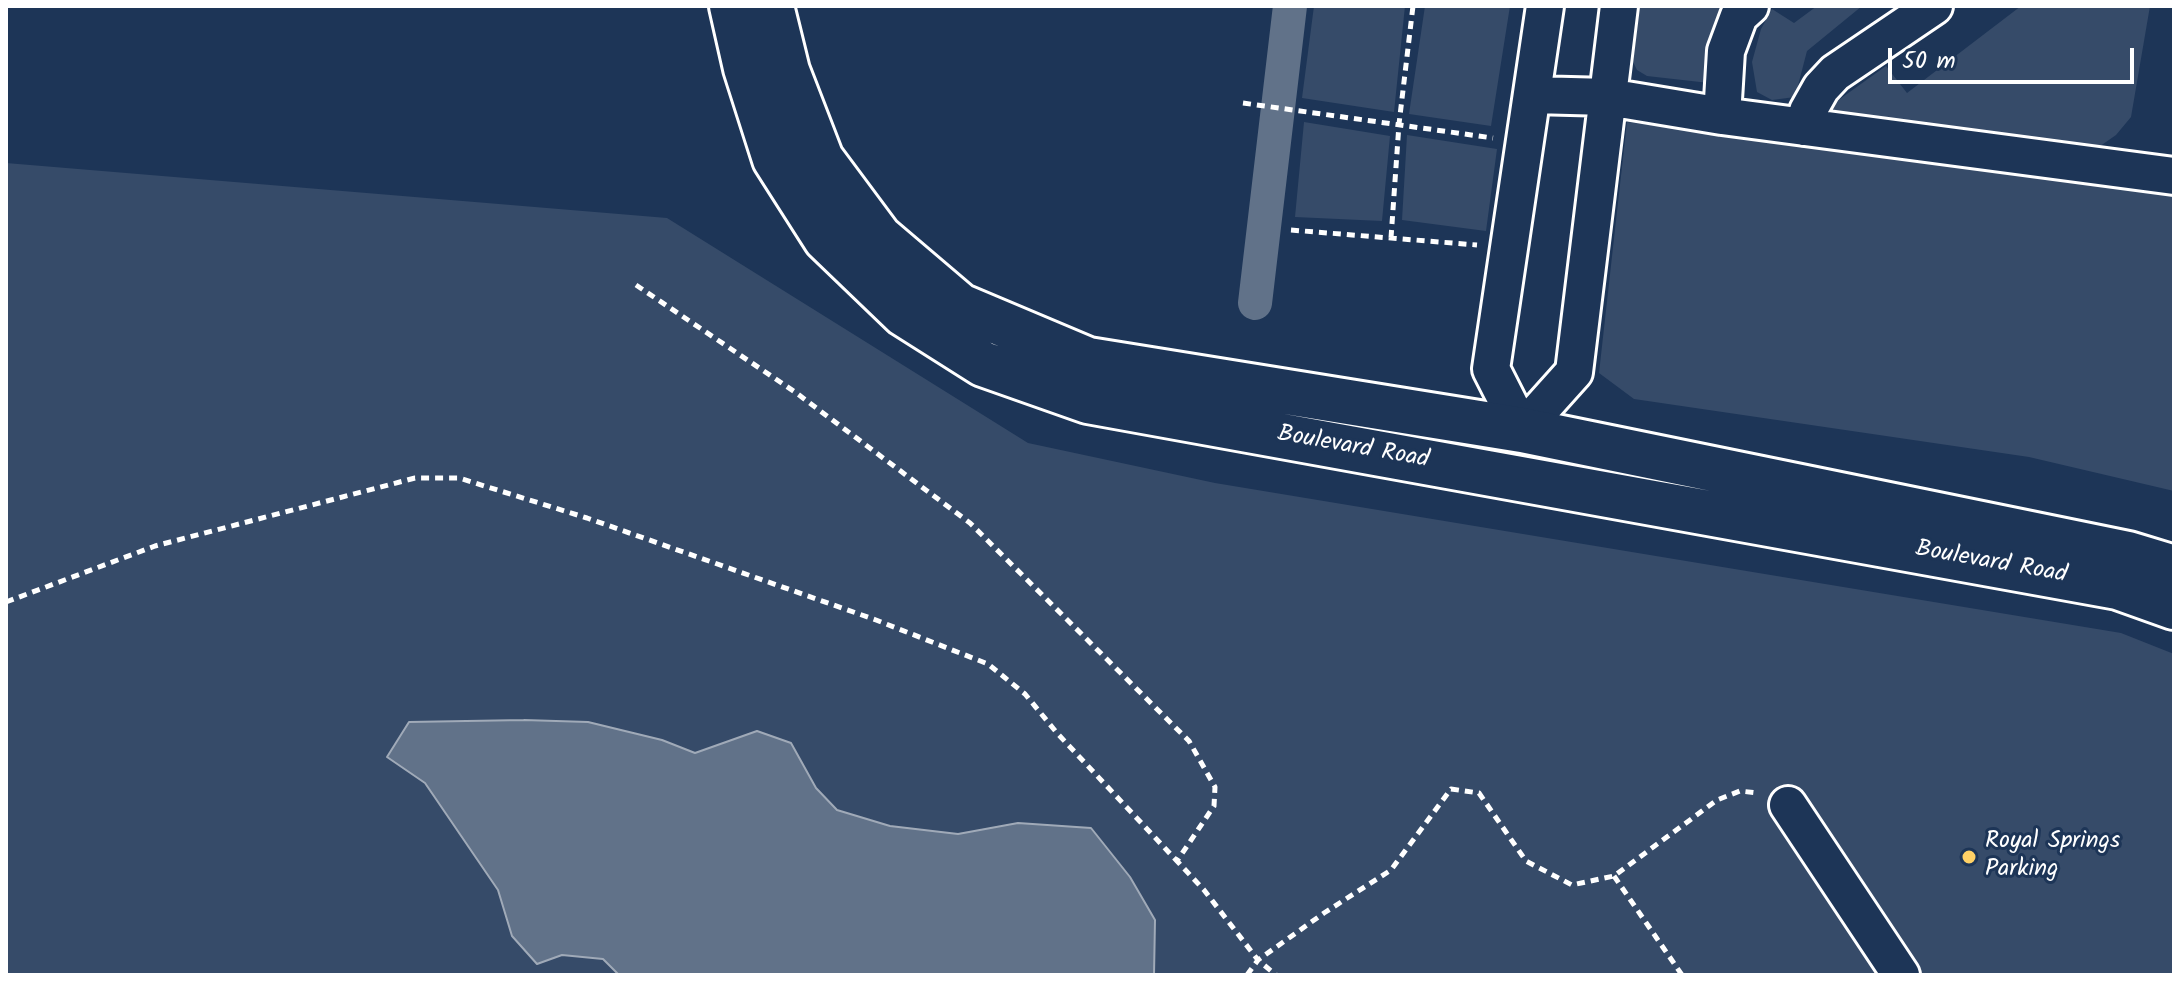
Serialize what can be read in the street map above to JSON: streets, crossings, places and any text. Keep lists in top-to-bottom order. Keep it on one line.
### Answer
{"streets":{"main road":["Boulevard Road"]},"places":["Royal Springs Parking"],"scale_bar":"50 m"}
